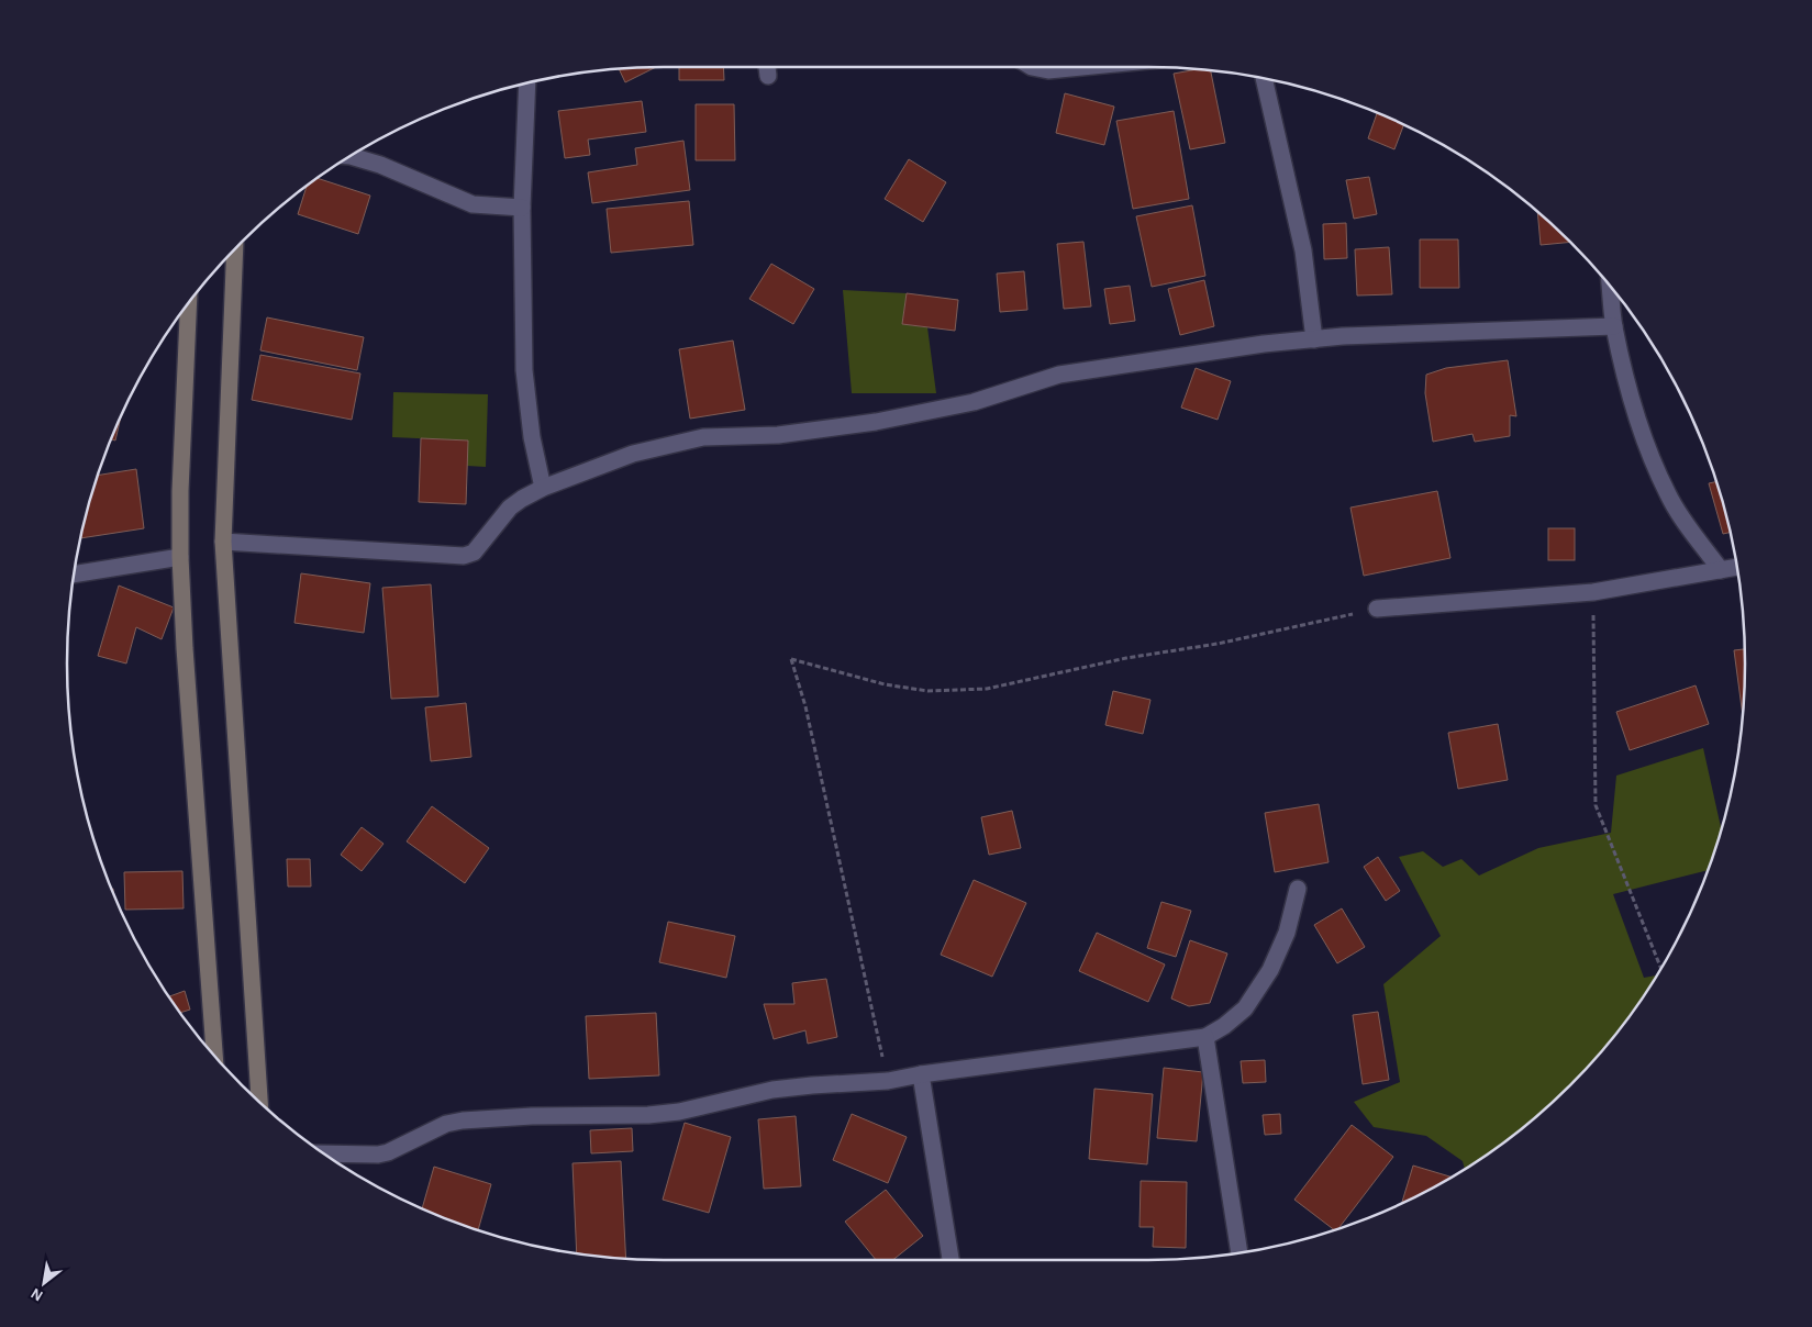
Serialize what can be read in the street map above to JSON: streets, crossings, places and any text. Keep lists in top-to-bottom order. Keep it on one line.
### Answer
{"north":"bottom left"}
